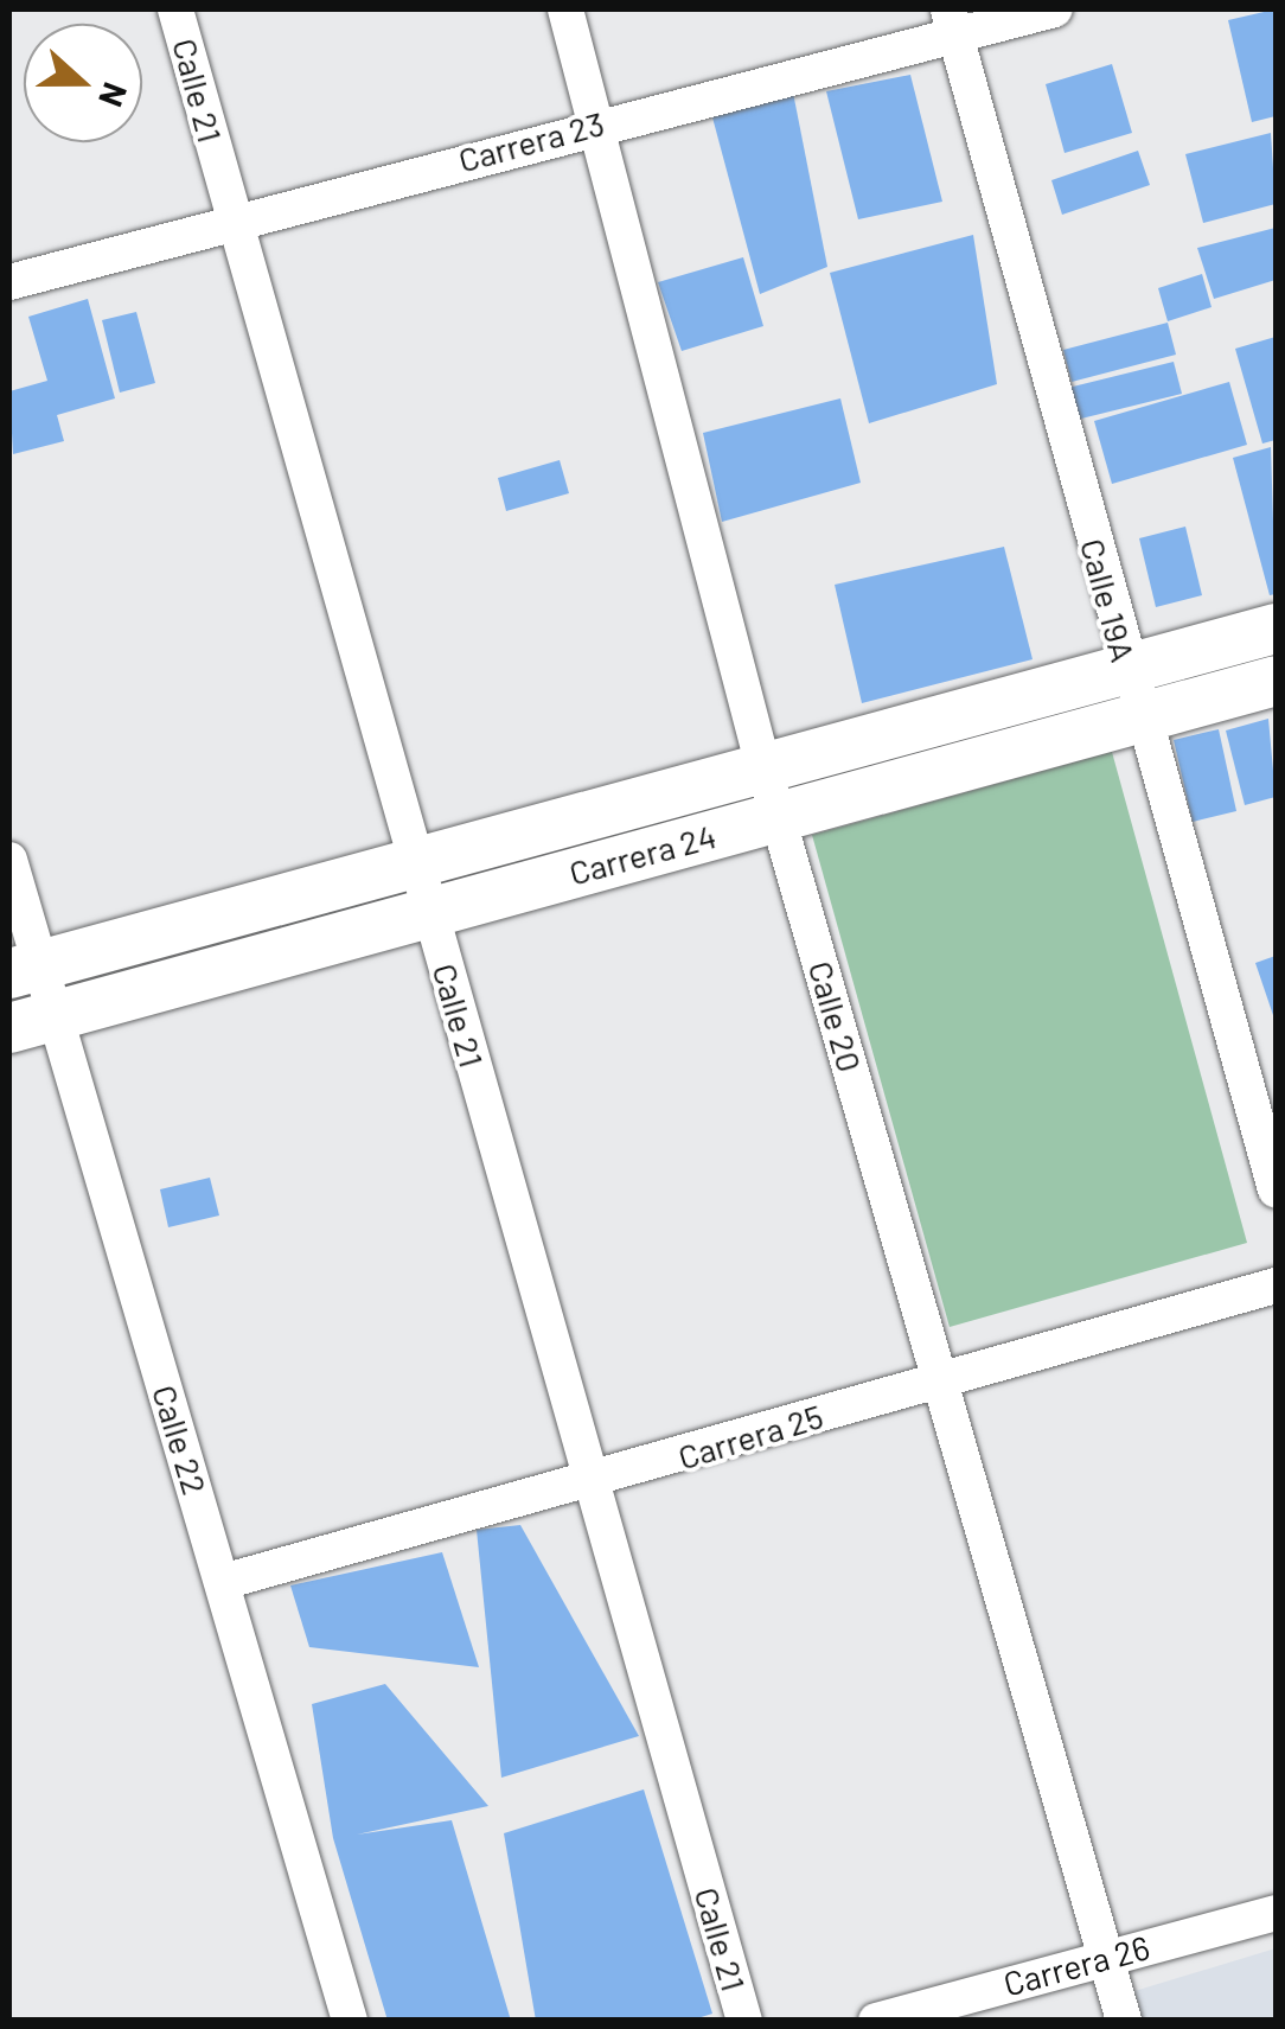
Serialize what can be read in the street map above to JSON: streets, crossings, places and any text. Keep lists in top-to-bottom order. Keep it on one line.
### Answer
{"streets":{"street":["Calle 21","Carrera 23","Calle 19A","Carrera 24","Calle 20","Carrera 25","Calle 22","Carrera 26"]},"crossings":[["Calle 21","Carrera 23"],["Calle 21","Carrera 24"],["Calle 21","Carrera 25"],["Carrera 23","Calle 19A"],["Carrera 23","Calle 20"],["Calle 19A","Carrera 24"],["Carrera 24","Calle 20"],["Carrera 24","Calle 22"],["Calle 20","Carrera 25"],["Calle 20","Carrera 26"],["Carrera 25","Calle 22"]],"north":"right"}
